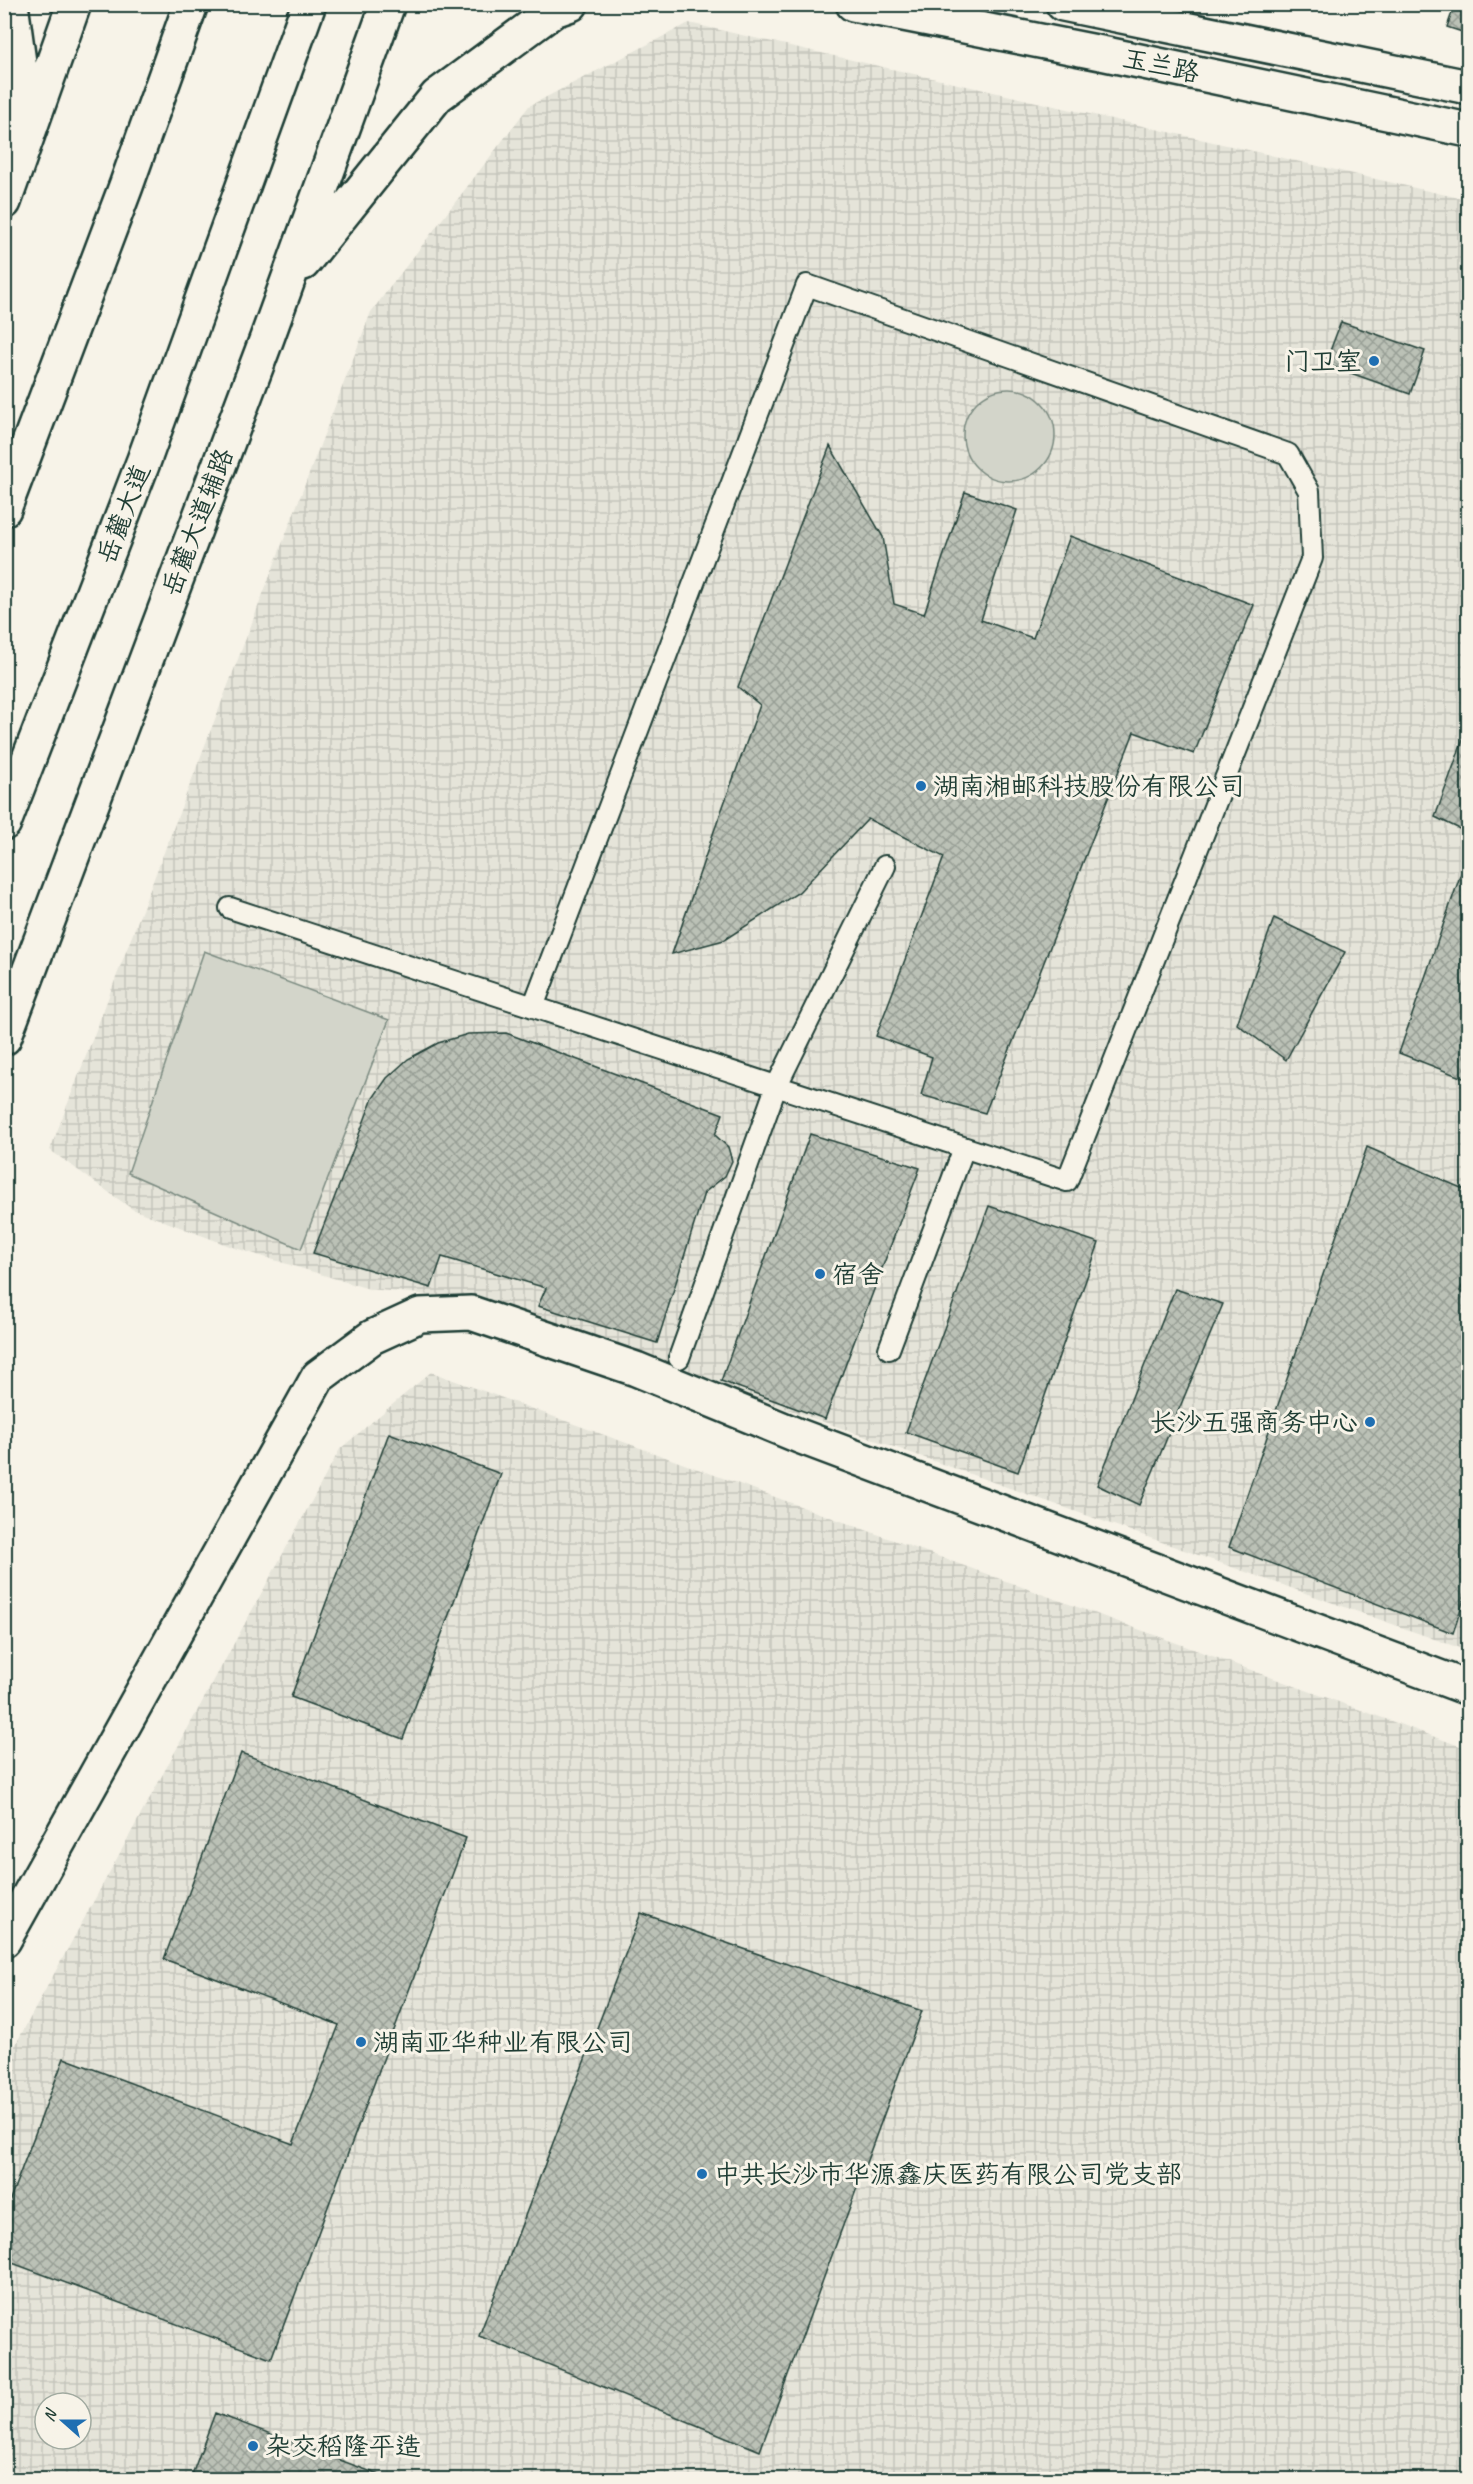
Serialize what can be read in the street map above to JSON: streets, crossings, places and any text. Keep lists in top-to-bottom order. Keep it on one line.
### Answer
{"streets":{"main road":["玉兰路","岳麓大道","岳麓大道辅路"]},"places":["门卫室","湖南湘邮科技股份有限公司","宿舍","长沙五强商务中心","湖南亚华种业有限公司","中共长沙市华源鑫庆医药有限公司党支部","杂交稻隆平造"],"north":"left"}
